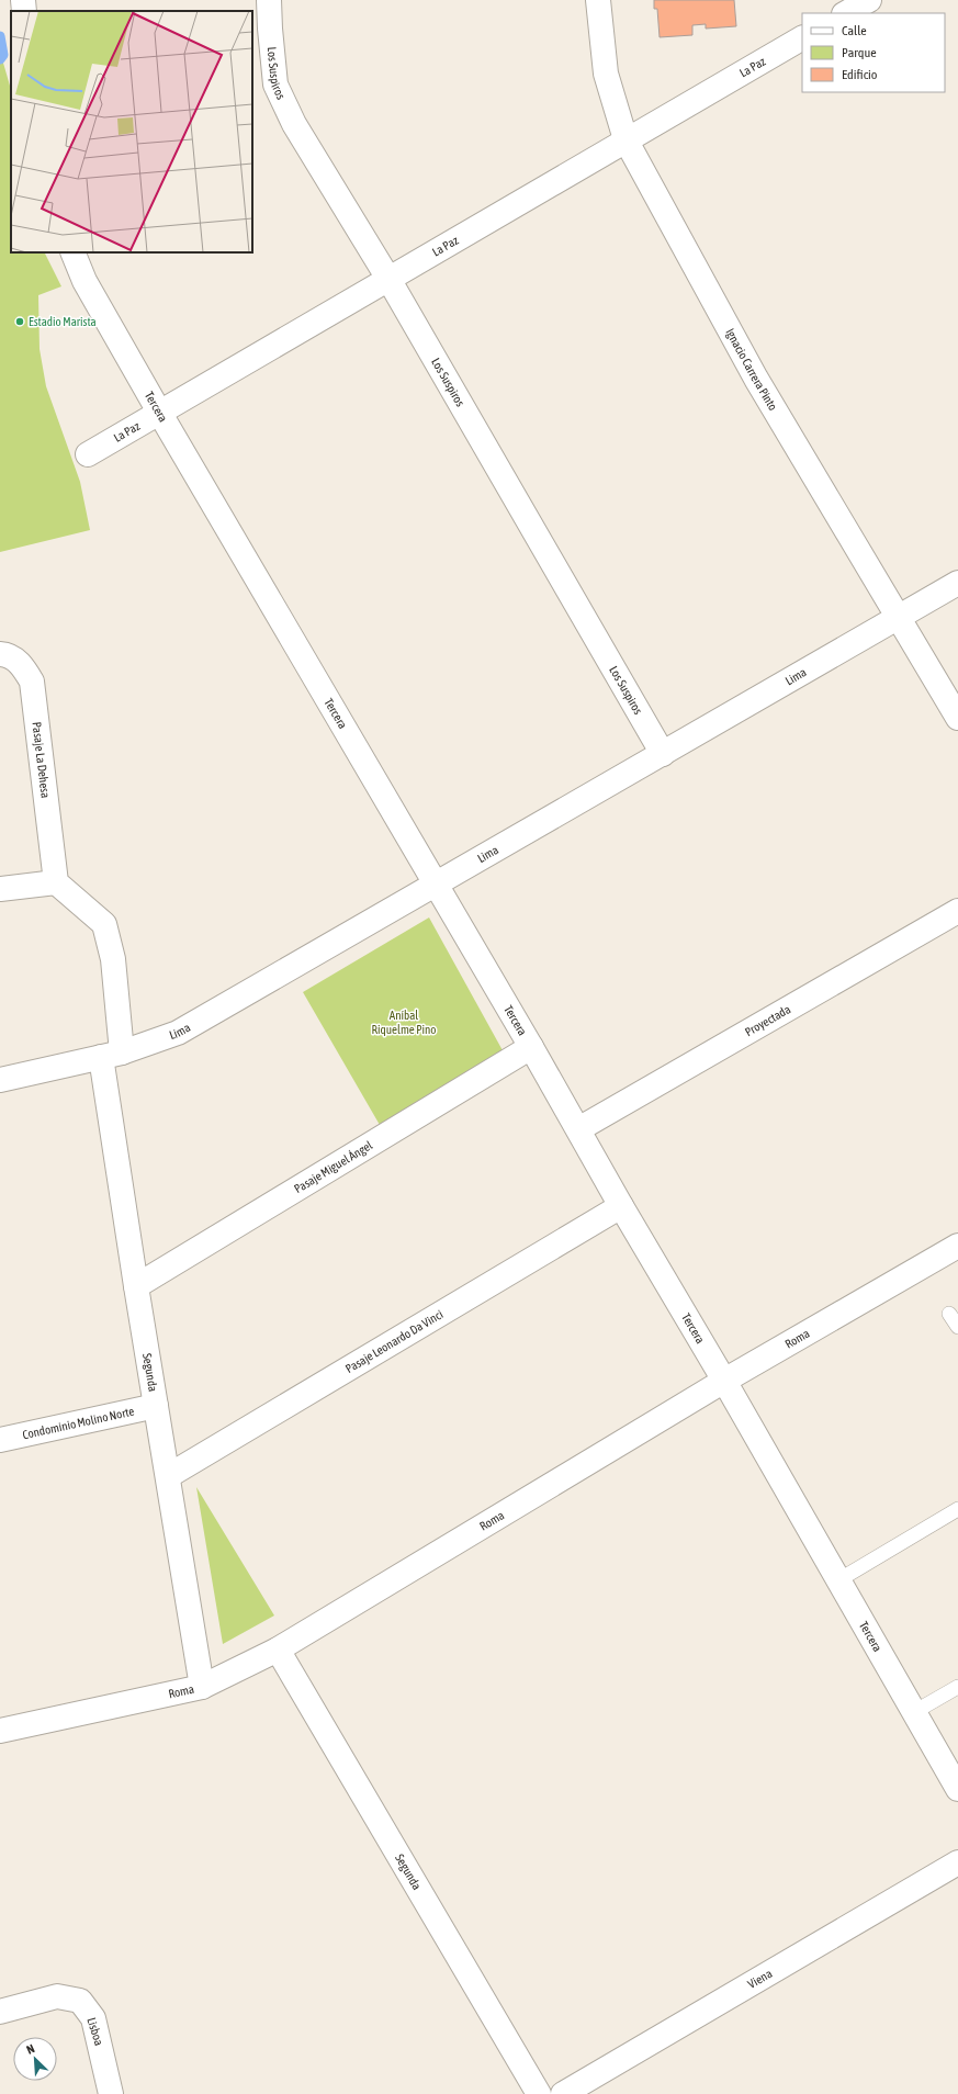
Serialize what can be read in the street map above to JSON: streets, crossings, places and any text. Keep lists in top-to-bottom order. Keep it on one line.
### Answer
{"streets":{"street":["La Paz","Los Suspiros","Ignacio Carrera Pinto","Tercera","Lima","Pasaje La Dehesa","Proyectada","Pasaje Miguel Ángel","Roma","Pasaje Leonardo Da Vinci","Segunda","Condominio Molino Norte","Viena","Lisboa"]},"crossings":[["La Paz","Los Suspiros"],["La Paz","Ignacio Carrera Pinto"],["La Paz","Tercera"],["Los Suspiros","Lima"],["Ignacio Carrera Pinto","Lima"],["Tercera","Lima"],["Tercera","Proyectada"],["Tercera","Pasaje Miguel Ángel"],["Tercera","Roma"],["Tercera","Pasaje Leonardo Da Vinci"],["Lima","Segunda"],["Pasaje Miguel Ángel","Segunda"],["Roma","Segunda"],["Pasaje Leonardo Da Vinci","Segunda"],["Segunda","Condominio Molino Norte"]],"parks":["Aníbal Riquelme Pino"],"places":["Estadio Marista"],"legend":["Calle","Parque","Edificio"],"north":"top left"}
